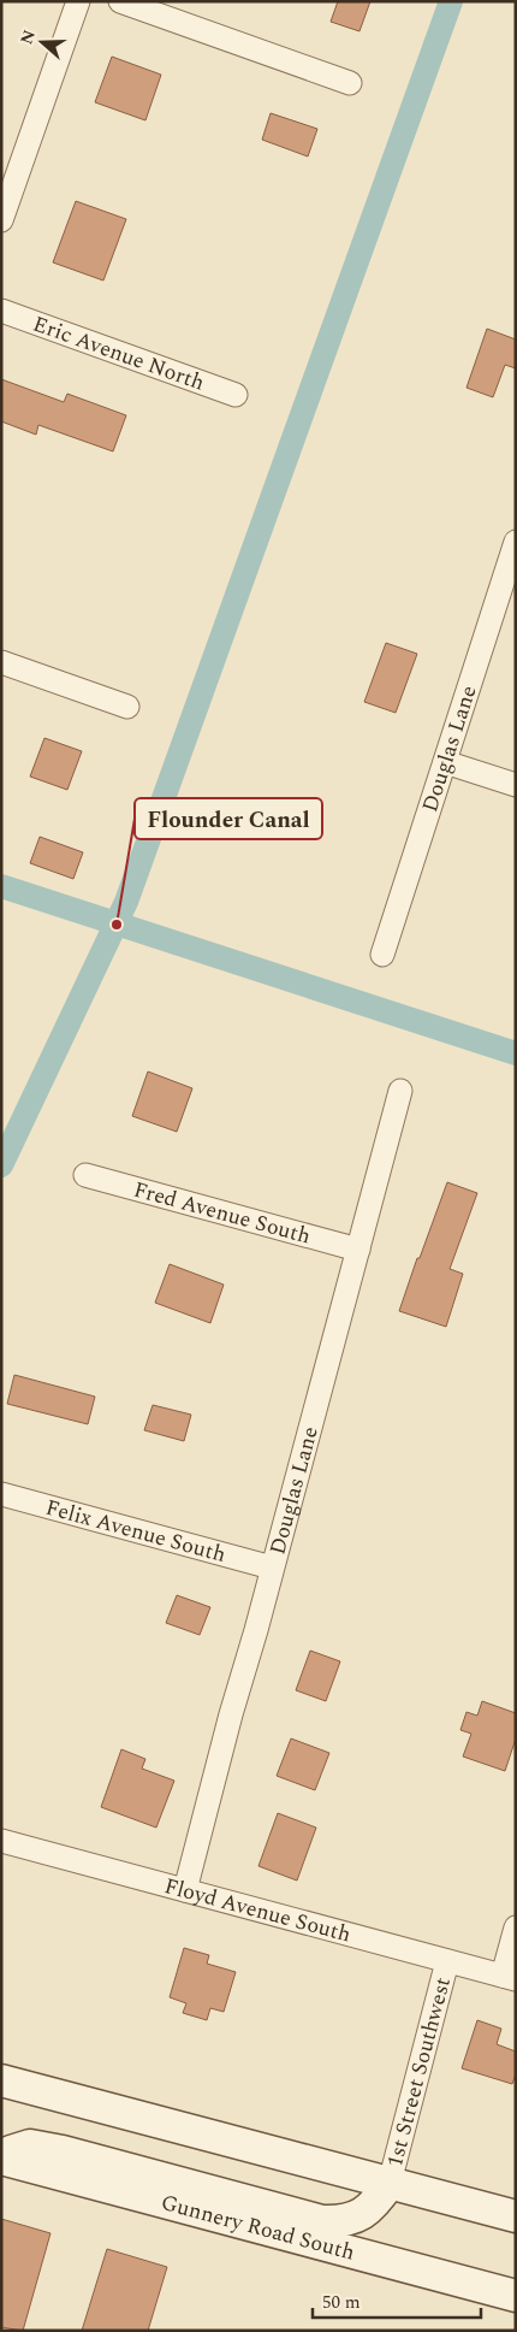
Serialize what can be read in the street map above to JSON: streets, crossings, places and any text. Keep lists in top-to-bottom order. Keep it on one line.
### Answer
{"streets":{"main road":["Gunnery Road South"],"street":["Eric Avenue North","Douglas Lane","Fred Avenue South","Felix Avenue South","Floyd Avenue South","1st Street Southwest"]},"crossings":[["Douglas Lane","Fred Avenue South"],["Douglas Lane","Felix Avenue South"],["Douglas Lane","Floyd Avenue South"],["Floyd Avenue South","1st Street Southwest"]],"places":["Flounder Canal"],"scale_bar":"50 m","north":"left"}
